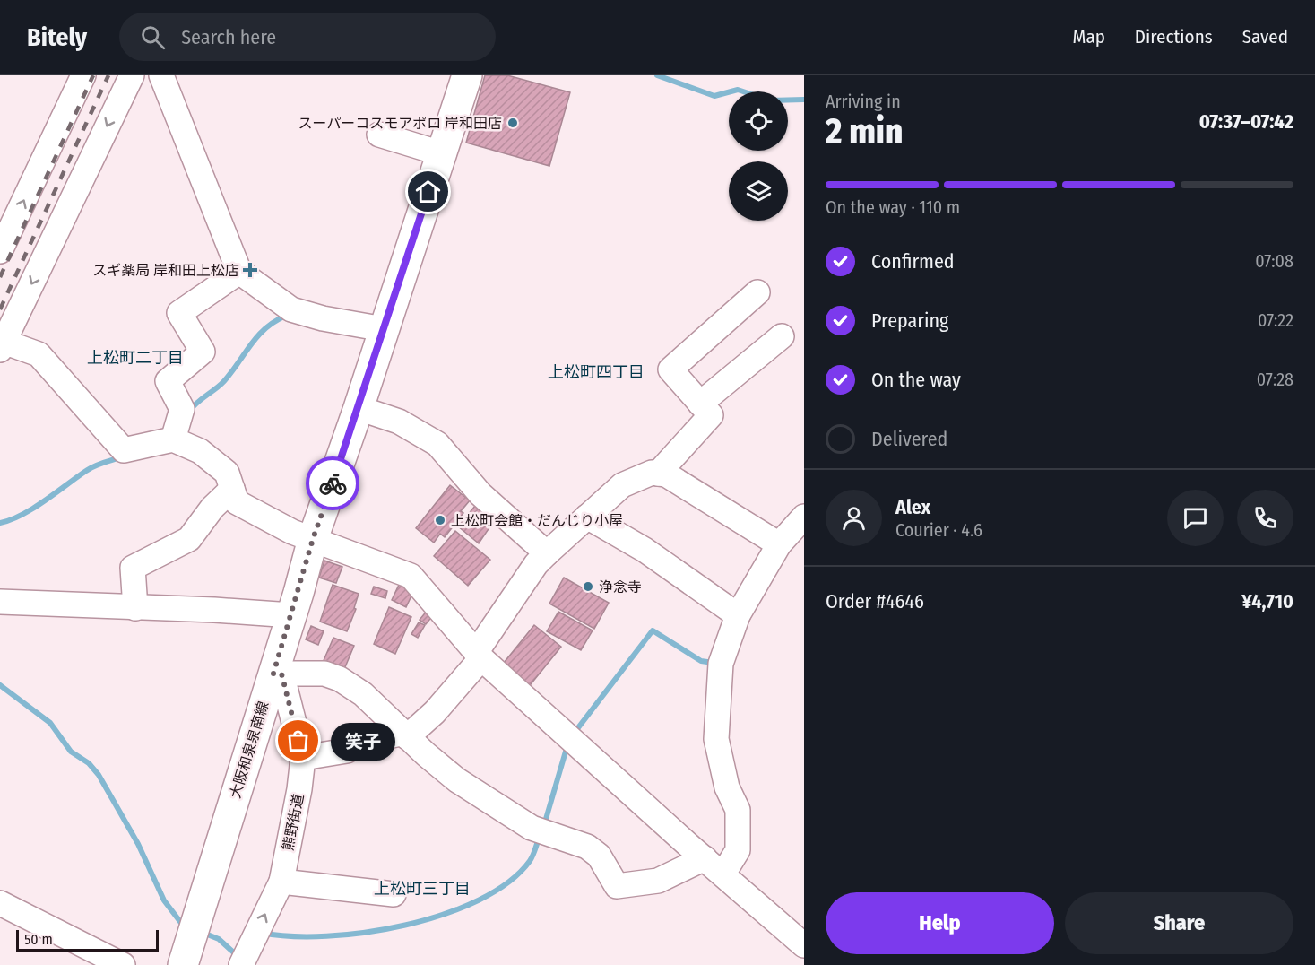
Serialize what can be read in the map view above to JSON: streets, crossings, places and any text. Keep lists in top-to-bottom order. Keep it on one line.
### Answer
{"streets":{"main road":["大阪和泉泉南線"],"street":["熊野街道"]},"crossings":[["大阪和泉泉南線","熊野街道"]],"districts":["上松町二丁目","上松町四丁目","上松町三丁目"],"places":{"other":["スーパーコスモアポロ 岸和田店","上松町会館・だんじり小屋","浄念寺","笑子"],"health":["スギ薬局 岸和田上松店"]},"scale_bar":"50 m","page":{"header":"Bitely","search":"Search here","nav":["Map","Directions","Saved"],"heading":["2 min","Arriving in","07:37–07:42"],"panel":["Alex","Courier · 4.6","Order #4646","¥4,710"],"bar":"On the way · 110 m","list":[["Confirmed","07:08"],["Preparing","07:22"],["On the way","07:28"],"Delivered"],"bubble":"笑子","buttons":["Help","Share"],"scale":"50 m"}}
